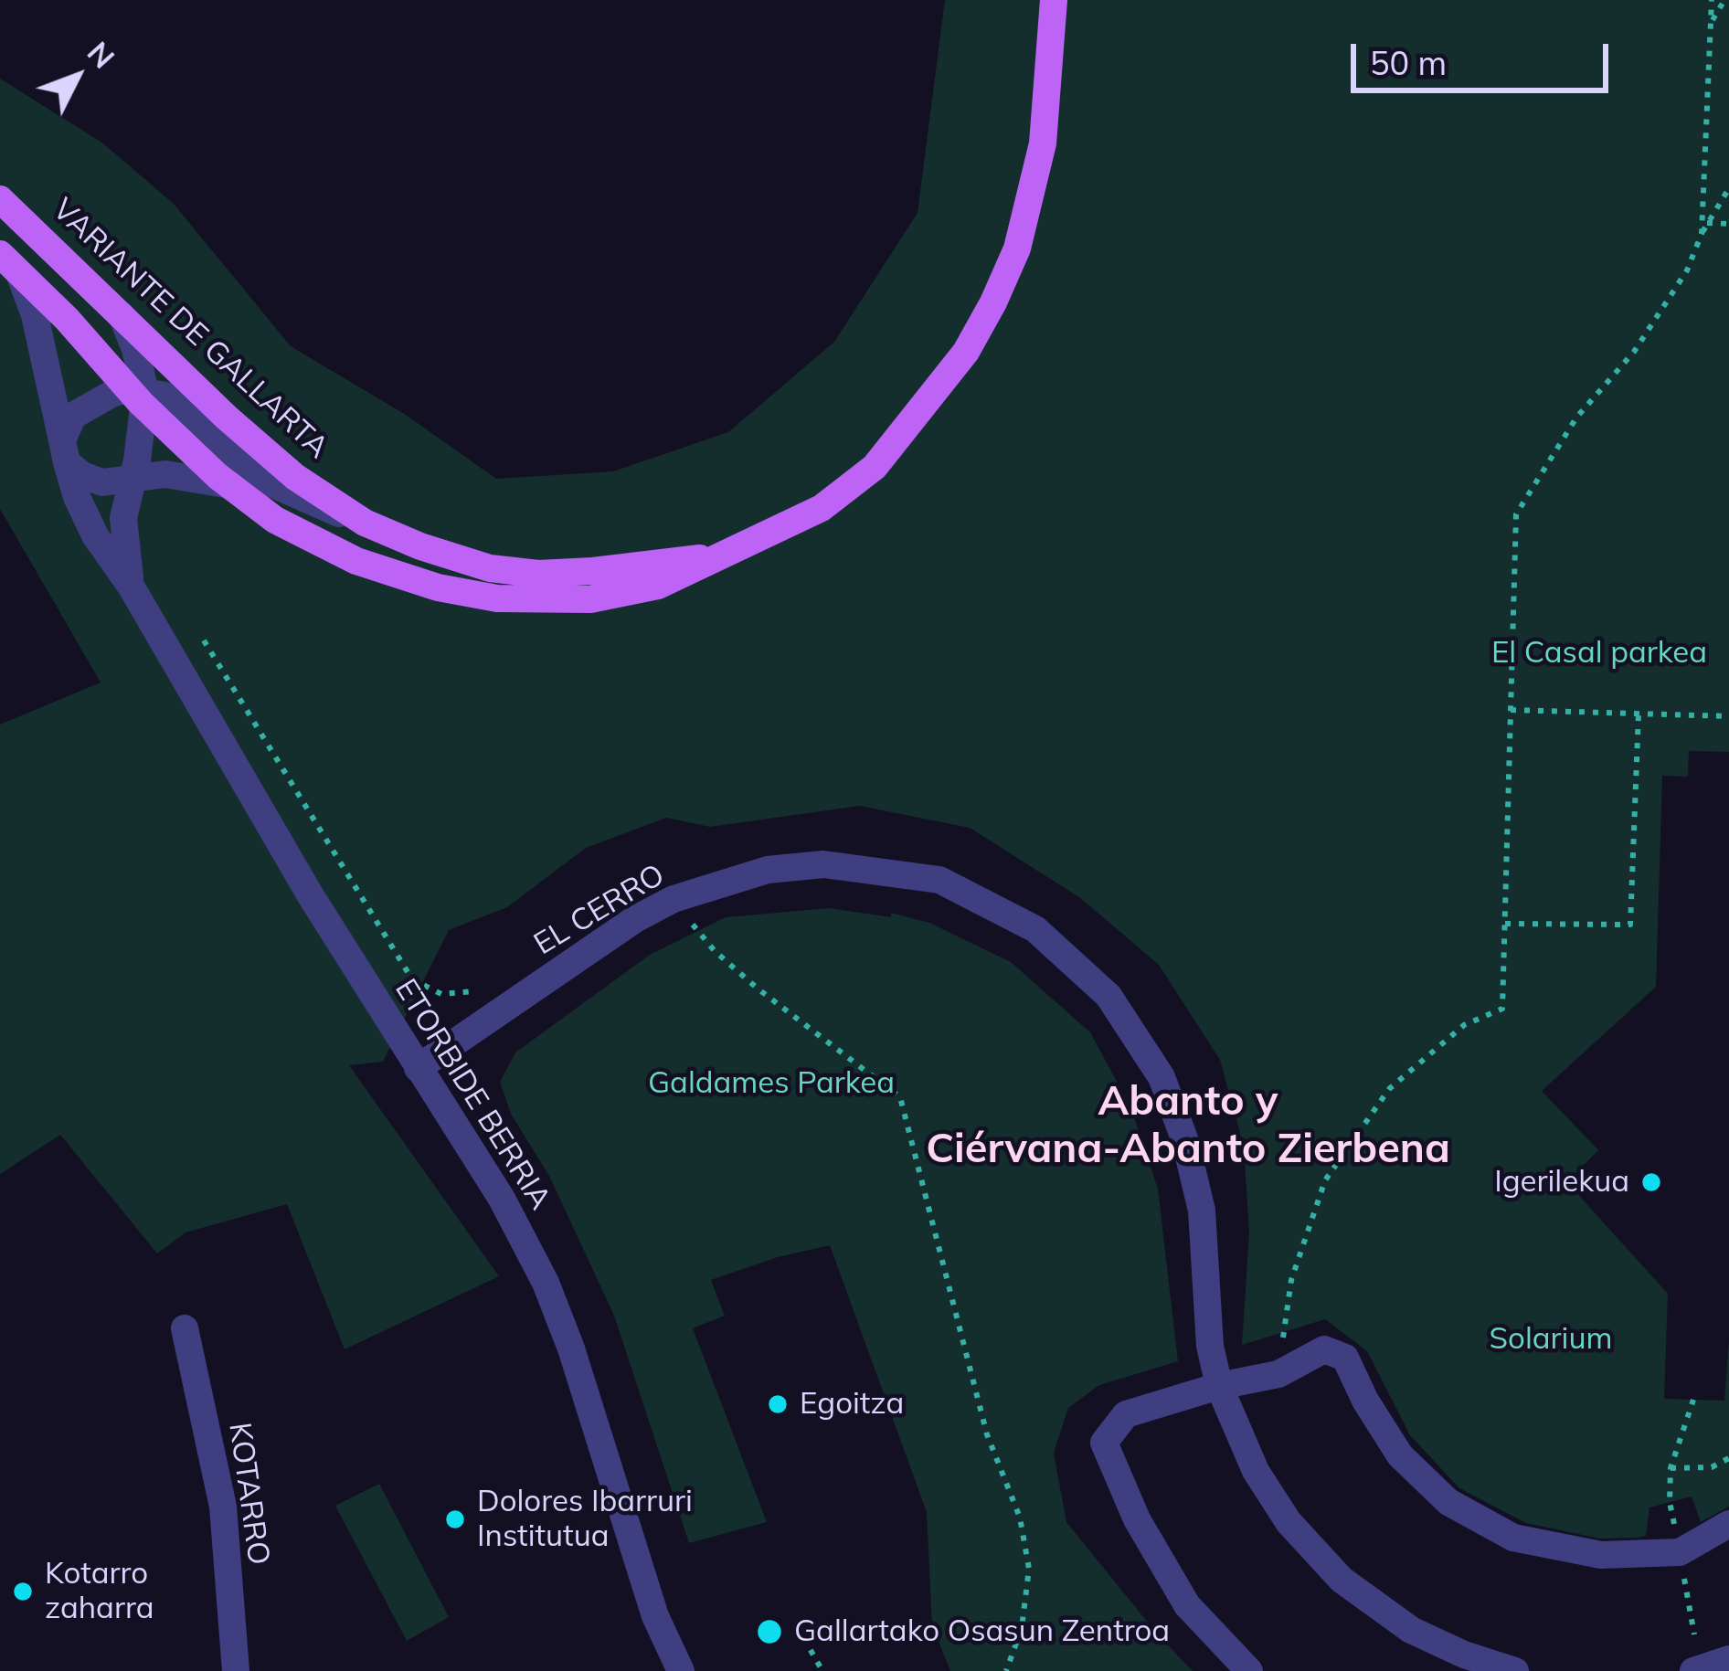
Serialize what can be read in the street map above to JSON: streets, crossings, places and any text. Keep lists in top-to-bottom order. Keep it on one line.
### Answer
{"streets":{"main road":["VARIANTE DE GALLARTA"],"street":["EL CERRO","ETORBIDE BERRIA","KOTARRO"]},"crossings":[["VARIANTE DE GALLARTA","ETORBIDE BERRIA"],["EL CERRO","ETORBIDE BERRIA"]],"districts":["Abanto y Ciérvana-Abanto Zierbena"],"parks":["El Casal parkea","Galdames Parkea","Solarium"],"places":["Igerilekua","Egoitza","Dolores Ibarruri Institutua","Kotarro zaharra","Gallartako Osasun Zentroa"],"scale_bar":"50 m","north":"top right"}
